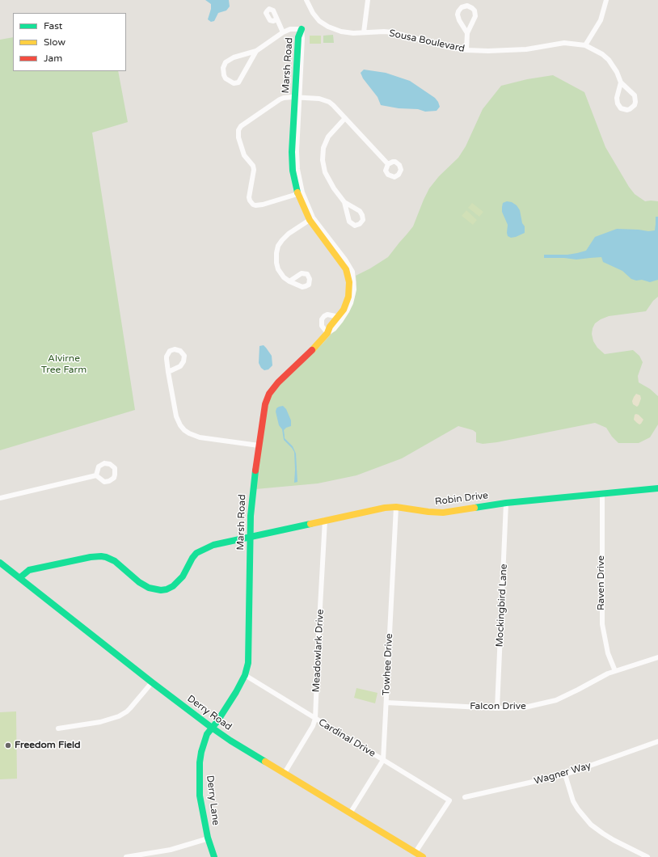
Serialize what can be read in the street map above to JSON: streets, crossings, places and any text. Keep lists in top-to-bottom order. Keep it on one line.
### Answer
{"streets":{"street":["Sousa Boulevard","Marsh Road","Robin Drive","Raven Drive","Mockingbird Lane","Meadowlark Drive","Towhee Drive","Falcon Drive","Derry Road","Cardinal Drive","Wagner Way","Derry Lane"]},"crossings":[["Marsh Road","Robin Drive"],["Marsh Road","Derry Road"],["Marsh Road","Cardinal Drive"],["Marsh Road","Derry Lane"],["Robin Drive","Raven Drive"],["Robin Drive","Mockingbird Lane"],["Robin Drive","Meadowlark Drive"],["Robin Drive","Towhee Drive"],["Robin Drive","Derry Road"],["Raven Drive","Falcon Drive"],["Mockingbird Lane","Falcon Drive"],["Meadowlark Drive","Derry Road"],["Meadowlark Drive","Cardinal Drive"],["Towhee Drive","Falcon Drive"],["Towhee Drive","Derry Road"],["Towhee Drive","Cardinal Drive"],["Derry Road","Cardinal Drive"],["Derry Road","Derry Lane"]],"parks":["Alvirne Tree Farm"],"places":["Freedom Field"],"legend":["Fast","Slow","Jam"]}
